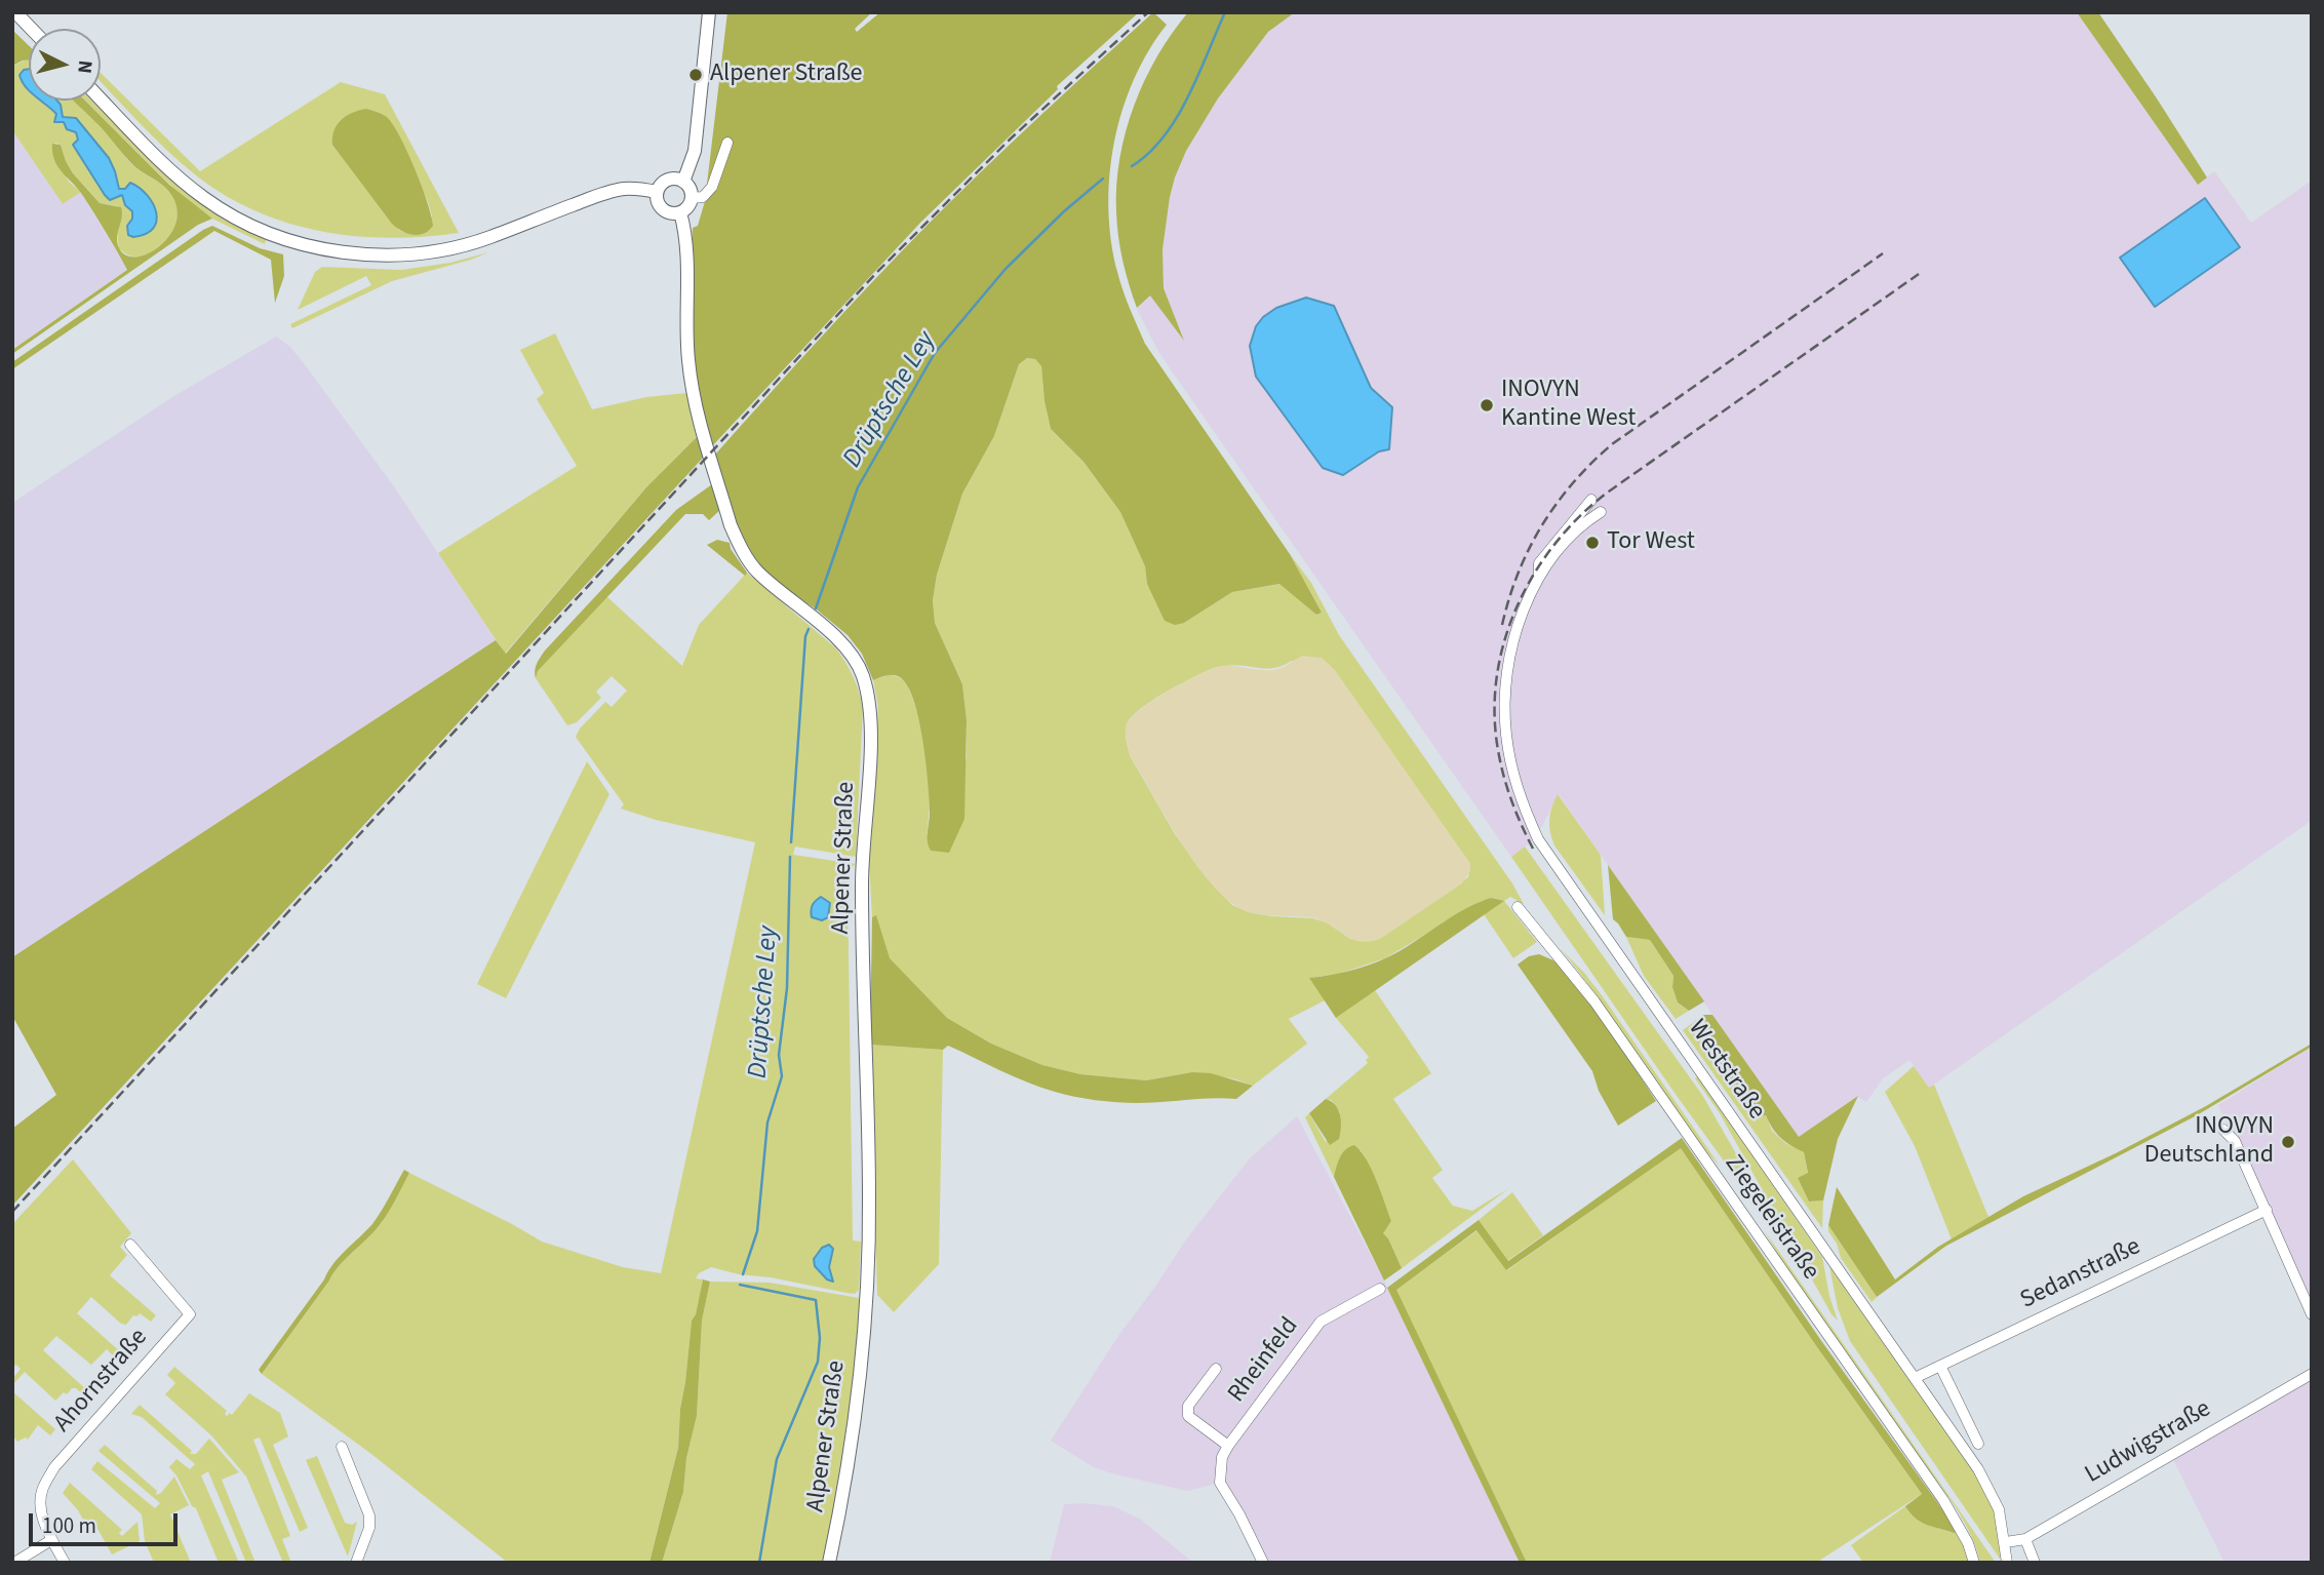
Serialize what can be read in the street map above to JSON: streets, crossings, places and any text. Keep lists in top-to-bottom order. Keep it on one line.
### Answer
{"streets":{"street":["Alpener Straße","Weststraße","Ziegeleistraße","Sedanstraße","Rheinfeld","Ahornstraße","Ludwigstraße"]},"crossings":[["Weststraße","Sedanstraße"],["Weststraße","Ludwigstraße"]],"water":["Drüptsche Ley"],"places":["Alpener Straße","INOVYN Kantine West","Tor West","INOVYN Deutschland"],"scale_bar":"100 m","north":"right"}
